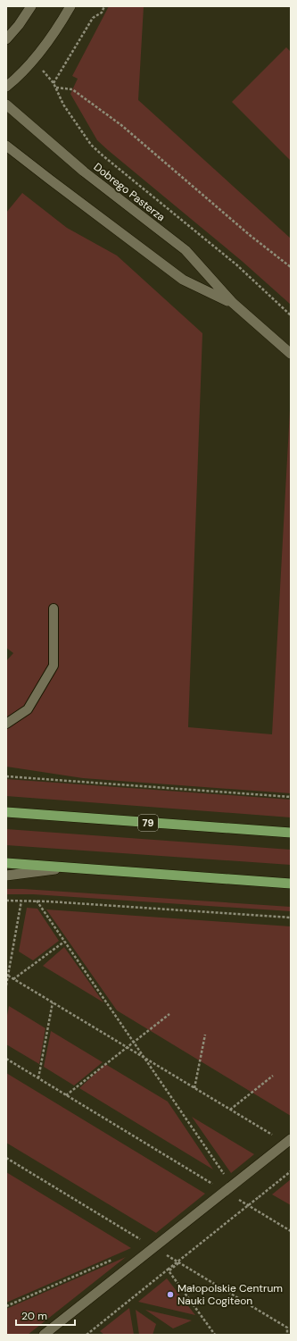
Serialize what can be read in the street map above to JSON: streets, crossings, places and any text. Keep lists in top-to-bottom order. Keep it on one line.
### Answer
{"streets":{"main road":["79"],"street":["Dobrego Pasterza"]},"places":["Małopolskie Centrum Nauki Cogiteon"],"scale_bar":"20 m"}
